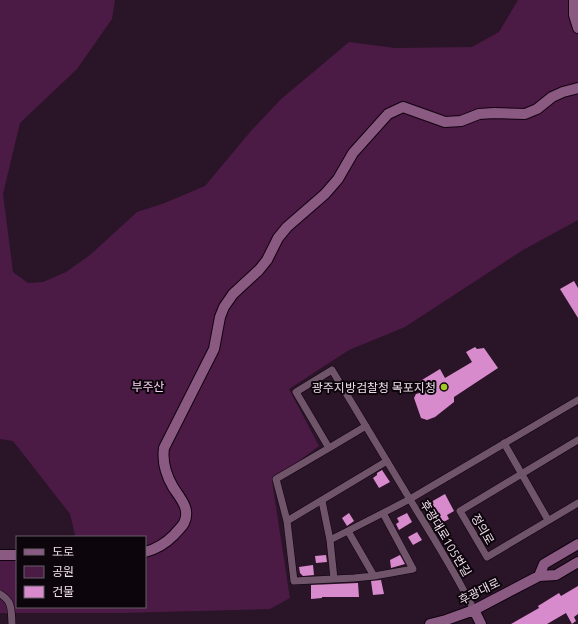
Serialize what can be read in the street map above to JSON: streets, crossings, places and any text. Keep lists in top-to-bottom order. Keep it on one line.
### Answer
{"streets":{"street":["정의로","후광대로105번길","후광대로"]},"crossings":[["후광대로105번길","후광대로"]],"parks":["부주산"],"places":["광주지방검찰청 목포지청"],"legend":["도로","공원","건물"]}
